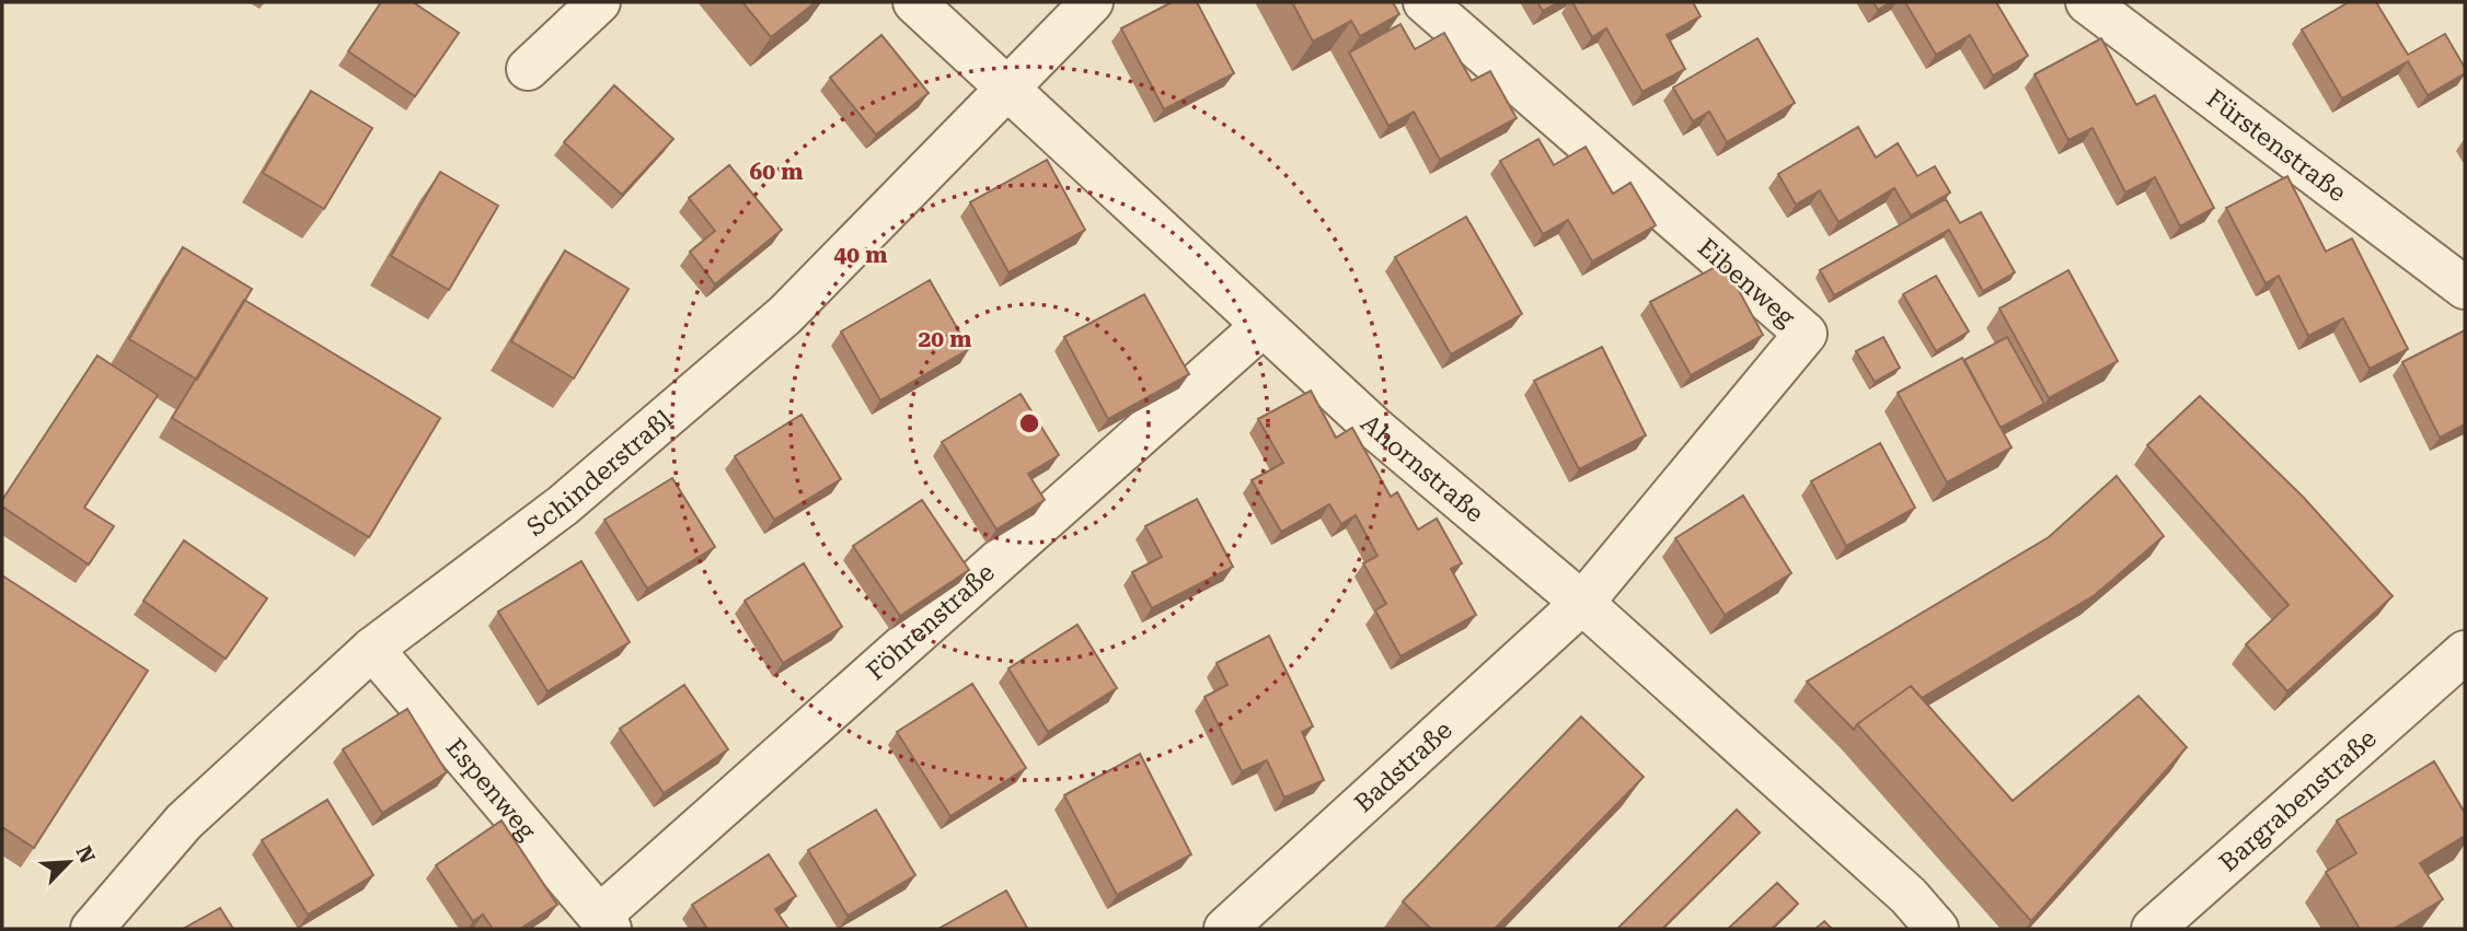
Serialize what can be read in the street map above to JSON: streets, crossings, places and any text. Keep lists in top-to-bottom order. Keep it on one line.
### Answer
{"streets":{"street":["Fürstenstraße","Eibenweg","Ahornstraße","Schinderstraßl","Föhrenstraße","Badstraße","Espenweg","Bargrabenstraße"]},"crossings":[["Eibenweg","Ahornstraße"],["Eibenweg","Badstraße"],["Ahornstraße","Schinderstraßl"],["Ahornstraße","Föhrenstraße"],["Ahornstraße","Badstraße"],["Schinderstraßl","Espenweg"],["Föhrenstraße","Espenweg"]],"north":"top right","rings":["60 m","40 m","20 m"]}
